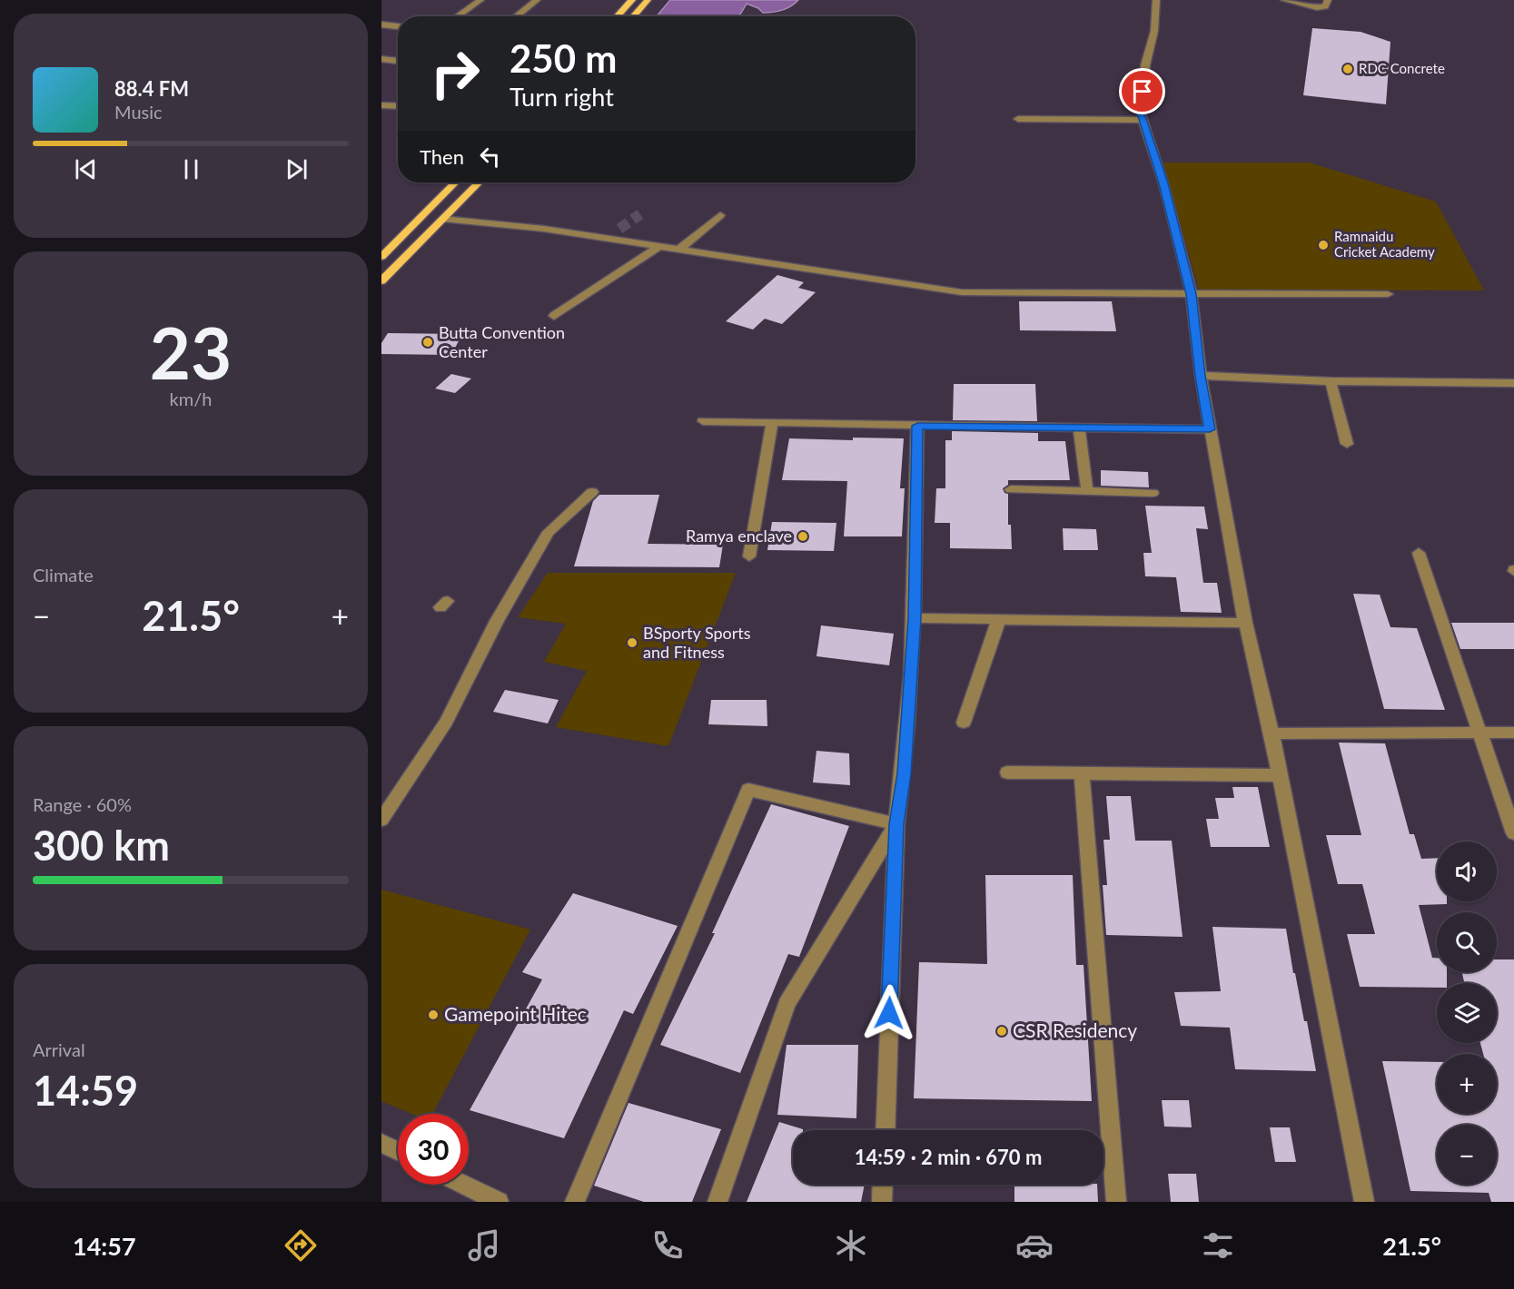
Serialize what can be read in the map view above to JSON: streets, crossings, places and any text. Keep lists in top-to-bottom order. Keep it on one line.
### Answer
{"places":["RDC Concrete","Ramnaidu Cricket Academy","Butta Convention Center","Ramya enclave","BSporty Sports and Fitness","Gamepoint Hitec","CSR Residency"],"page":{"turn":["250 m","Turn right"],"song":["88.4 FM","Music"],"then":"Then","tile":[["23","km/h"],"Climate",["Range · 60%","300 km"],["Arrival","14:59"]],"heat":["−","21.5°","+"],"map_buttons":["+","−"],"limit":"30","trip":"14:59 · 2 min · 670 m","tabs":["14:57","21.5°"]}}
